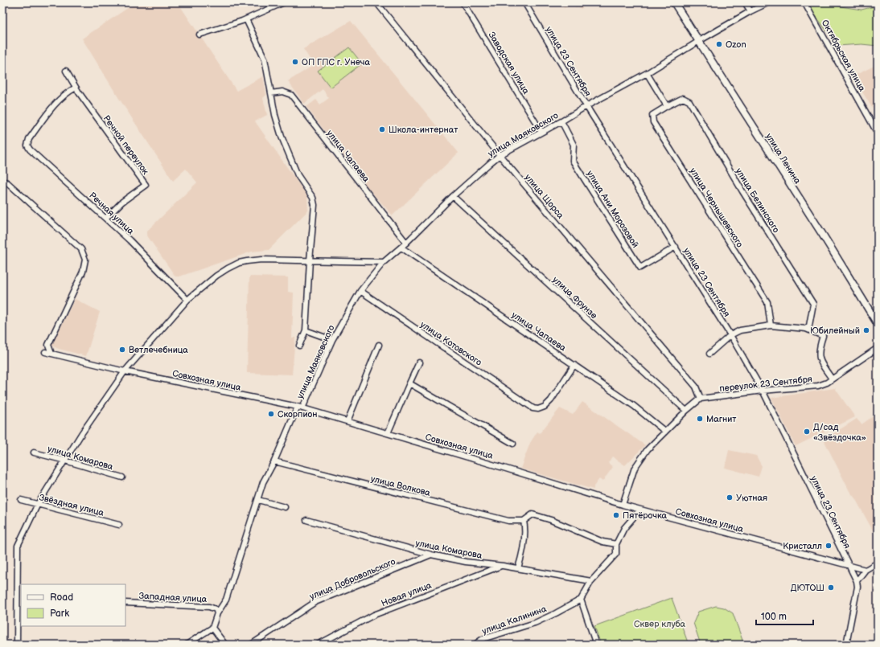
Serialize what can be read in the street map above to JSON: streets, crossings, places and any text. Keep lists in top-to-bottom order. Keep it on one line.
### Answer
{"streets":{"main road":["улица Ленина"],"street":["Октябрьская улица","улица 23 Сентября","Заводская улица","улица Маяковского","Речной переулок","улица Чапаева","улица Щорса","улица Белинского","улица Чернышевского","улица Ани Морозовой","Речная улица","улица Фрунзе","улица Котовского","Совхозная улица","переулок 23 Сентября","улица Комарова","улица Волкова","Звёздная улица","улица Добровольского","Новая улица","Западная улица","улица Калинина"]},"crossings":[["улица 23 Сентября","улица Маяковского"],["улица 23 Сентября","улица Ани Морозовой"],["улица 23 Сентября","Совхозная улица"],["улица 23 Сентября","переулок 23 Сентября"],["Заводская улица","улица Маяковского"],["улица Маяковского","улица Чапаева"],["улица Маяковского","улица Ленина"],["улица Маяковского","улица Щорса"],["улица Маяковского","улица Ани Морозовой"],["улица Маяковского","улица Фрунзе"],["улица Маяковского","улица Котовского"],["улица Маяковского","Совхозная улица"],["улица Маяковского","улица Волкова"],["улица Маяковского","Западная улица"],["Речной переулок","Речная улица"],["улица Чапаева","улица Котовского"],["улица Щорса","переулок 23 Сентября"],["улица Белинского","улица Чернышевского"],["улица Комарова","улица Добровольского"],["улица Комарова","Новая улица"]],"parks":["Сквер клуба"],"places":["Ozon","ОП ГПС г. Унеча","Школа-интернат","Юбилейный","Ветлечебница","Скорпион","Магнит","Д/сад «Звёздочка»","Уютная","Пятёрочка","Кристалл","ДЮТОШ"],"legend":["Road","Park"],"scale_bar":"100 m"}
